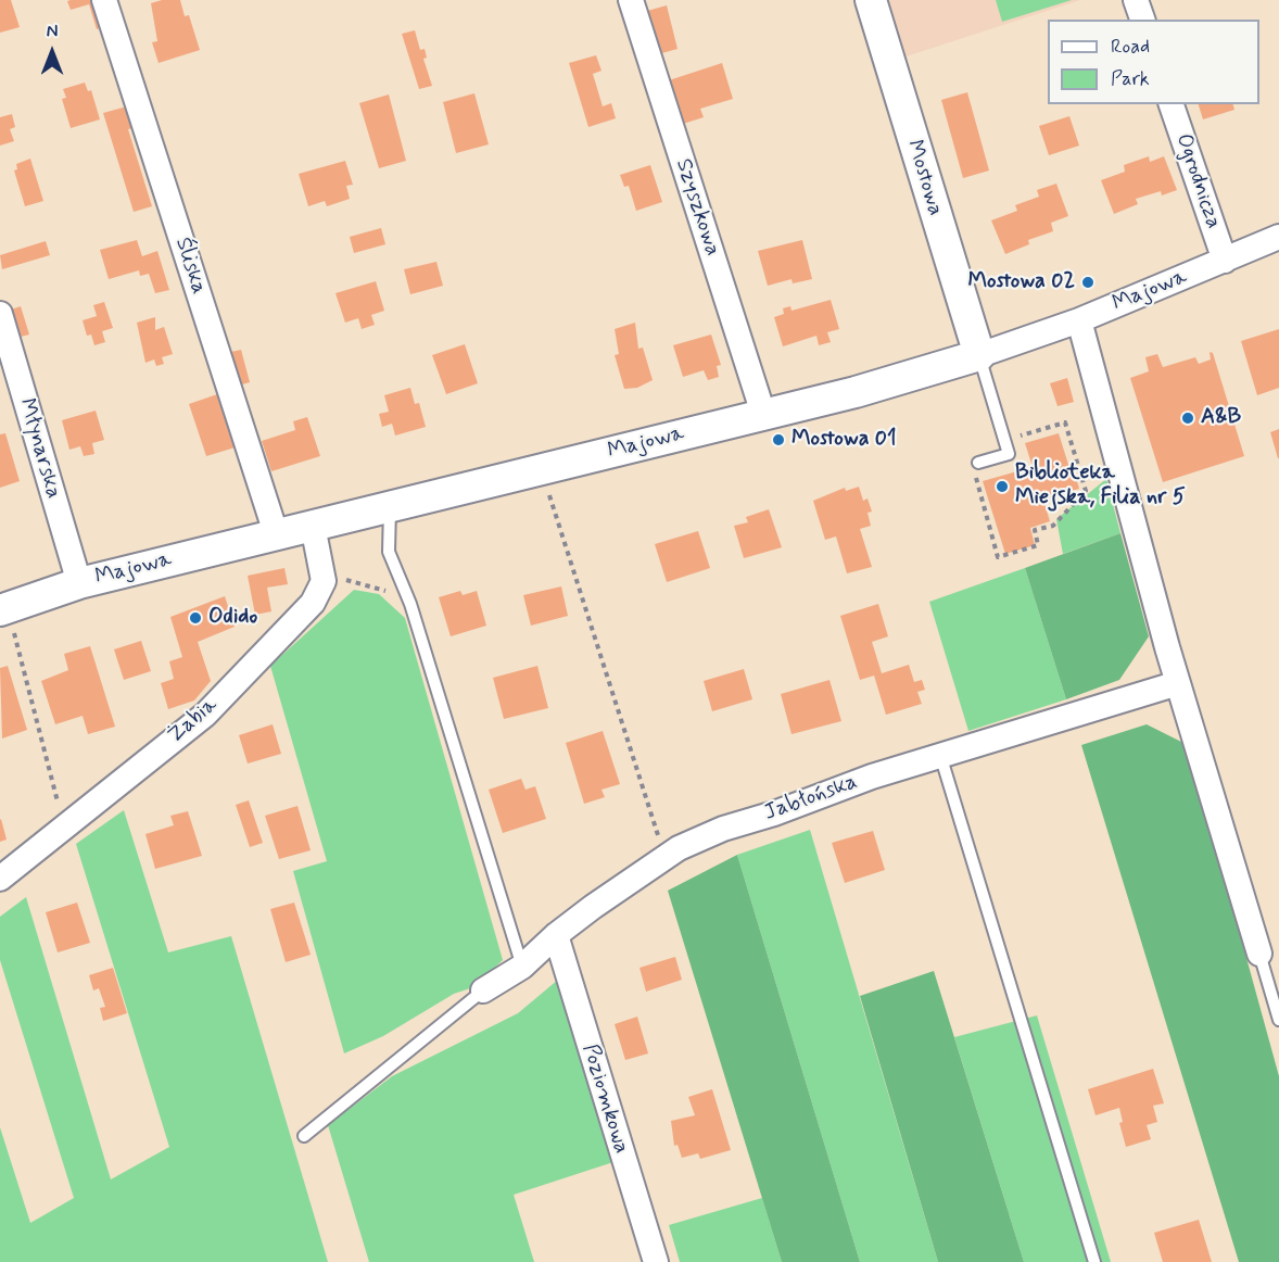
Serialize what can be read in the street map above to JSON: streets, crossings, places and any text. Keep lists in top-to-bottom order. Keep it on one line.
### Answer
{"streets":{"street":["Mostowa","Ogrodnicza","Szyszkowa","Śliska","Majowa","Młynarska","Żabia","Jabłońska","Poziomkowa"]},"crossings":[["Mostowa","Majowa"],["Ogrodnicza","Majowa"],["Szyszkowa","Majowa"],["Śliska","Majowa"],["Majowa","Młynarska"],["Jabłońska","Poziomkowa"]],"places":["Mostowa 02","A&B","Mostowa 01","Biblioteka Miejska, Filia nr 5","Odido"],"legend":["Road","Park"],"north":"top"}
